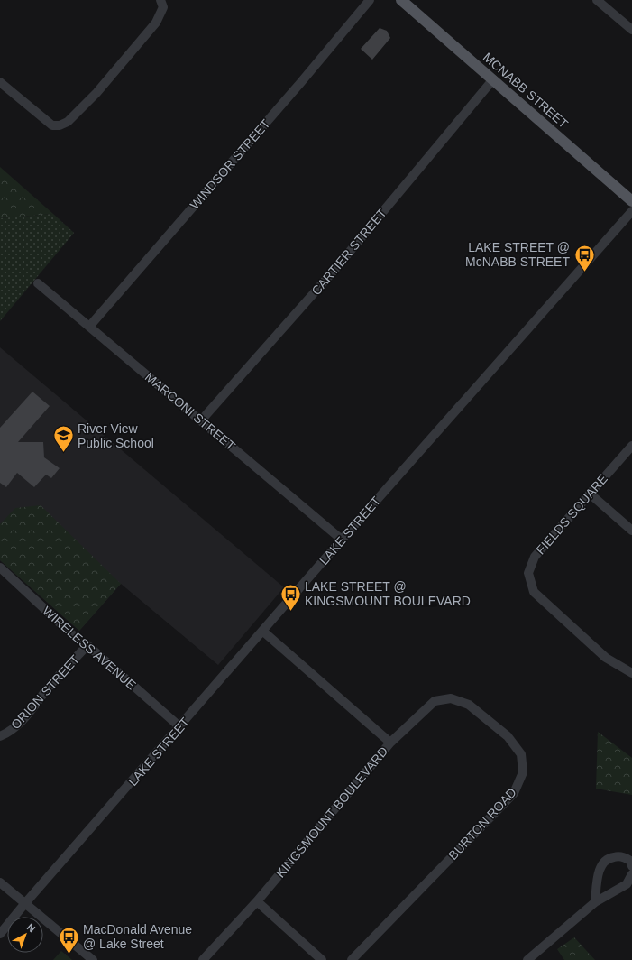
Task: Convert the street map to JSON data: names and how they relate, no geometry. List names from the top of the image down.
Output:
{
  "streets": {
    "main road": ["MCNABB STREET"],
    "street": [
      "WINDSOR STREET",
      "CARTIER STREET",
      "MARCONI STREET",
      "FIELDS SQUARE",
      "LAKE STREET",
      "WIRELESS AVENUE",
      "ORION STREET",
      "KINGSMOUNT BOULEVARD",
      "BURTON ROAD"
    ]
  },
  "crossings": [
    ["MCNABB STREET", "CARTIER STREET"],
    ["WINDSOR STREET", "MARCONI STREET"],
    ["CARTIER STREET", "MARCONI STREET"],
    ["MARCONI STREET", "LAKE STREET"],
    ["LAKE STREET", "WIRELESS AVENUE"],
    ["LAKE STREET", "KINGSMOUNT BOULEVARD"],
    ["WIRELESS AVENUE", "ORION STREET"],
    ["KINGSMOUNT BOULEVARD", "BURTON ROAD"]
  ],
  "places": {
    "bus stop": ["LAKE STREET @ McNABB STREET", "LAKE STREET @ KINGSMOUNT BOULEVARD", "MacDonald Avenue @ Lake Street"],
    "school or university": ["River View Public School"]
  },
  "north": "top right"
}
